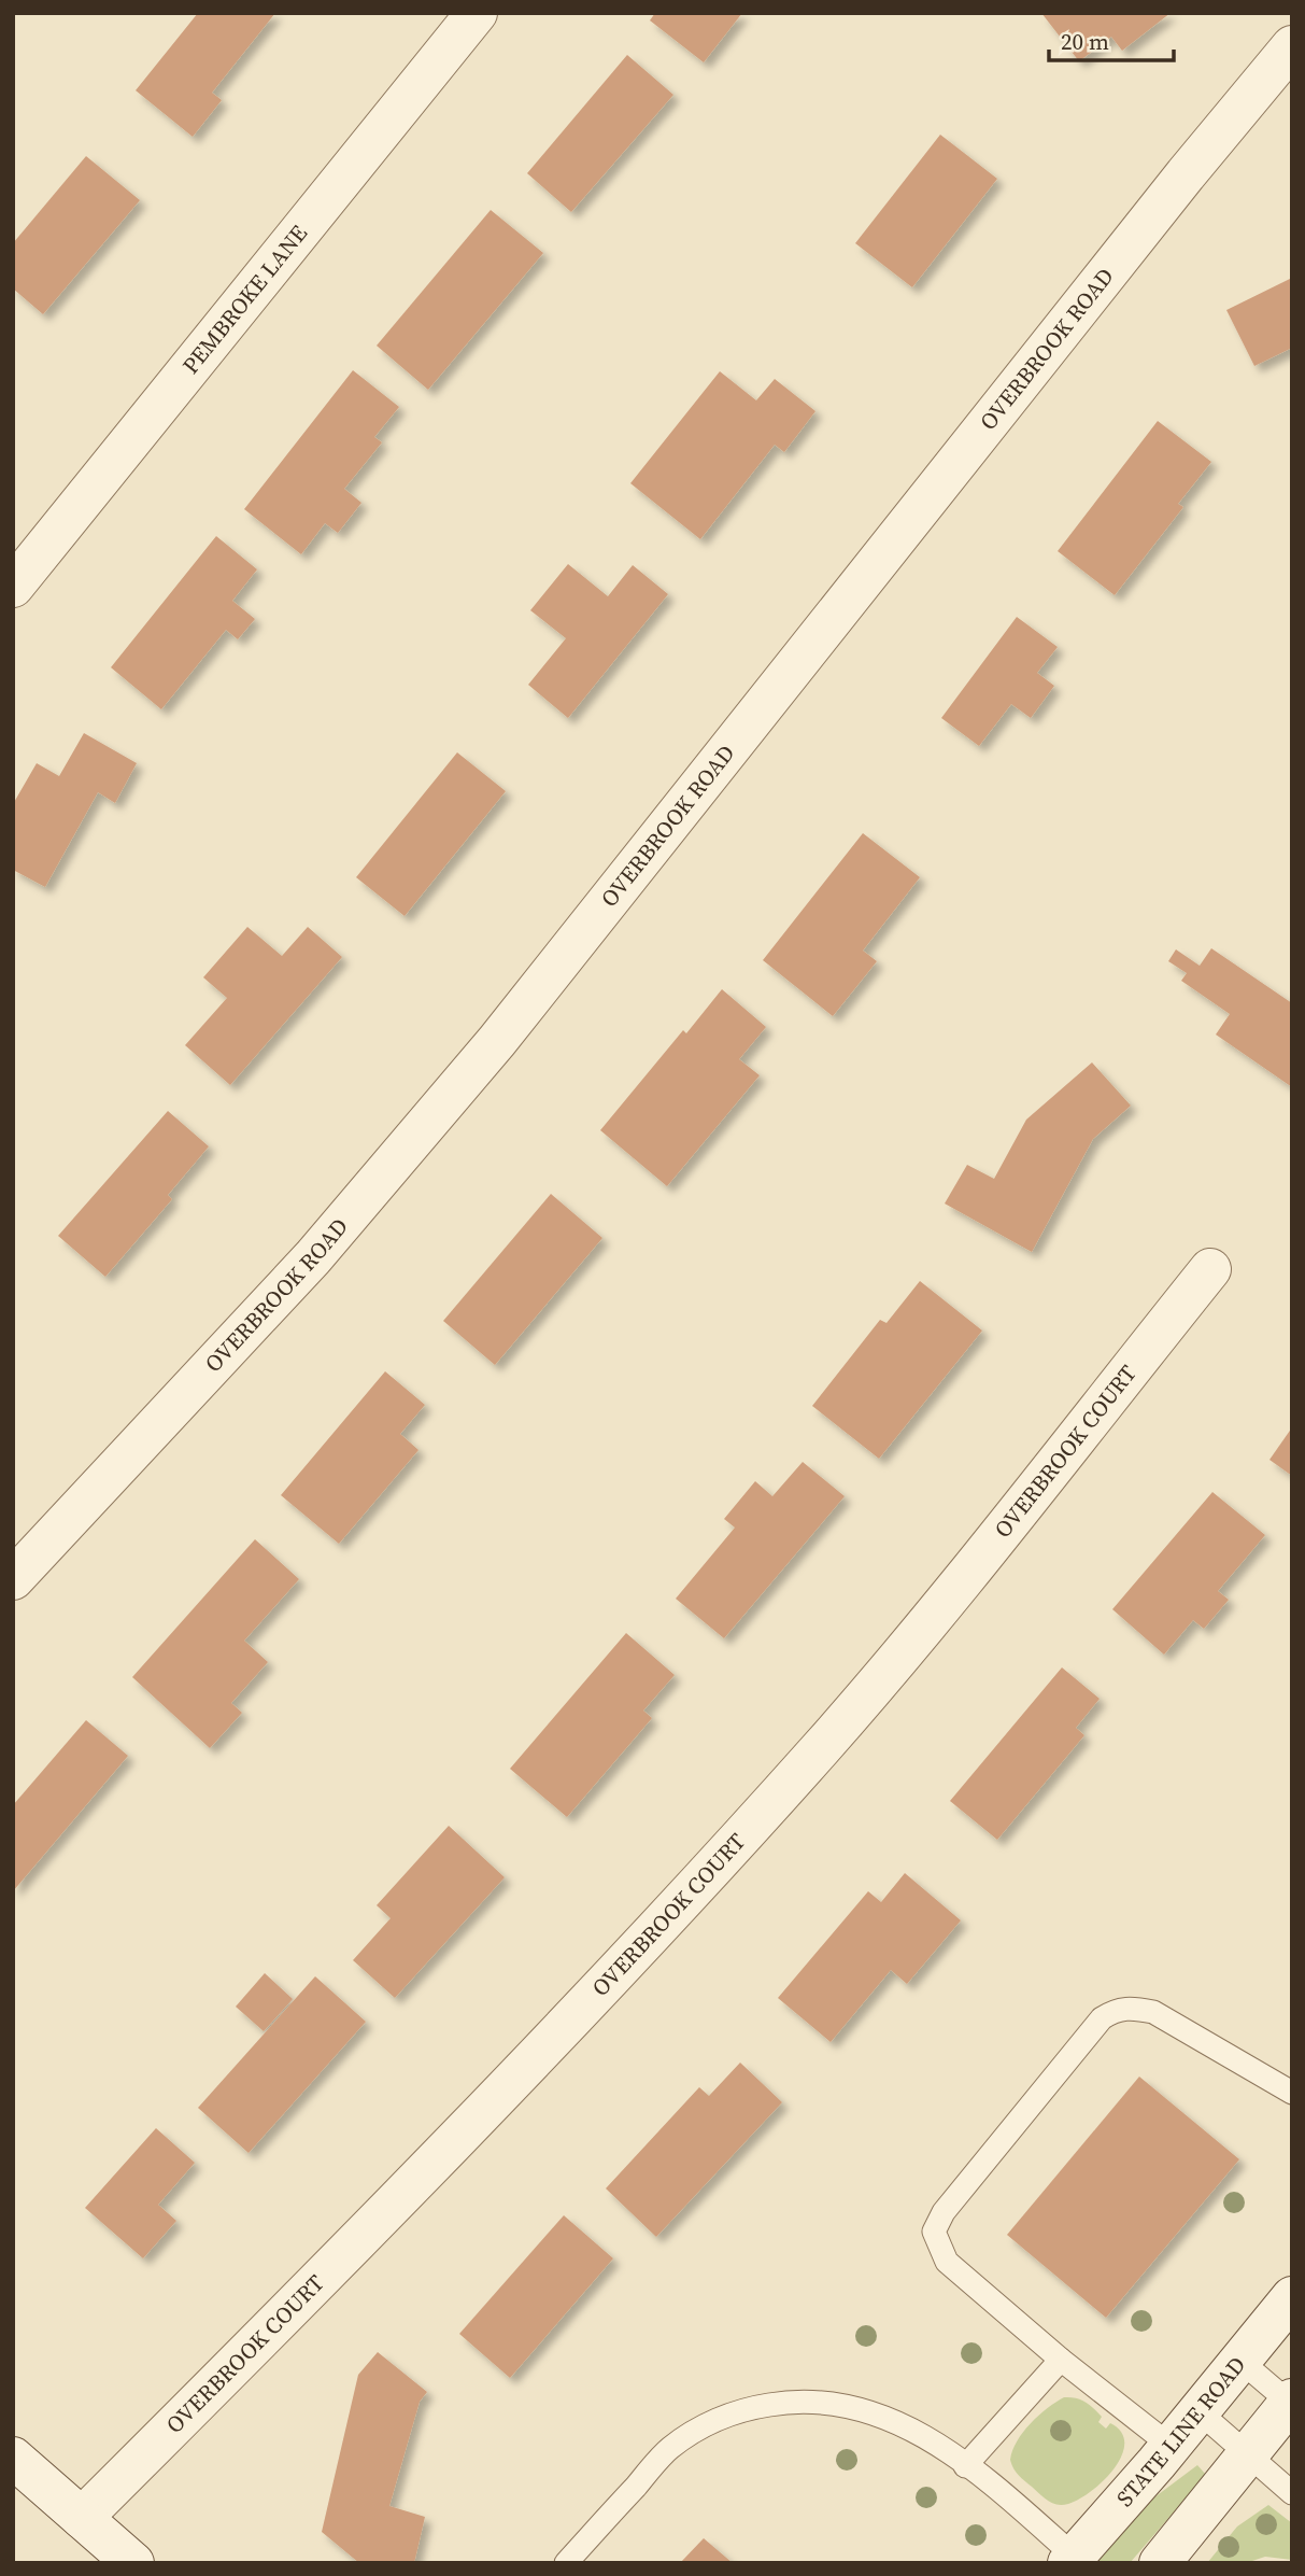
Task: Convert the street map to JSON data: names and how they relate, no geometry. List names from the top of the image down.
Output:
{
  "streets": {
    "street": [
      "PEMBROKE LANE",
      "OVERBROOK ROAD",
      "OVERBROOK COURT",
      "STATE LINE ROAD"
    ]
  },
  "scale_bar": "20 m"
}
